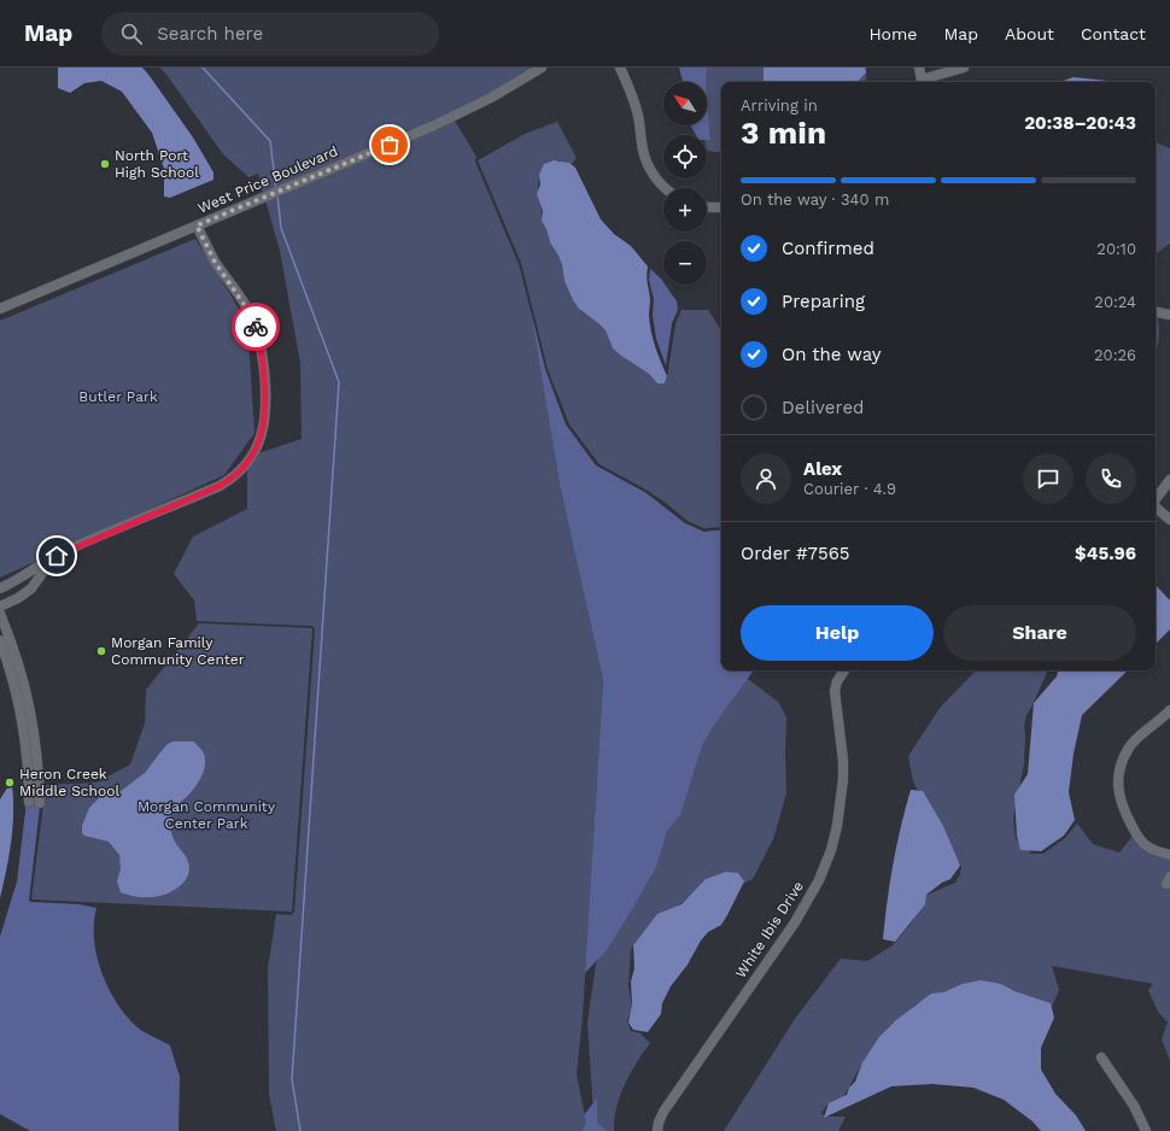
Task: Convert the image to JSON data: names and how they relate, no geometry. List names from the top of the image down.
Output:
{
  "streets": {
    "street": ["West Price Boulevard", "White Ibis Drive"]
  },
  "parks": ["Butler Park", "Morgan Community Center Park"],
  "places": ["North Port High School", "Morgan Family Community Center", "Heron Creek Middle School"],
  "north": "top left",
  "page": {
    "header": "Map",
    "search": "Search here",
    "nav": [
      "Home",
      "Map",
      "About",
      "Contact"
    ],
    "map_buttons": ["+", "−"],
    "heading": ["3 min", "Arriving in", "20:38–20:43"],
    "panel": [
      "Alex",
      "Courier · 4.9",
      "Order #7565",
      "$45.96"
    ],
    "bar": "On the way · 340 m",
    "list": [
      ["Confirmed", "20:10"],
      ["Preparing", "20:24"],
      ["On the way", "20:26"],
      "Delivered"
    ],
    "buttons": ["Help", "Share"]
  }
}
